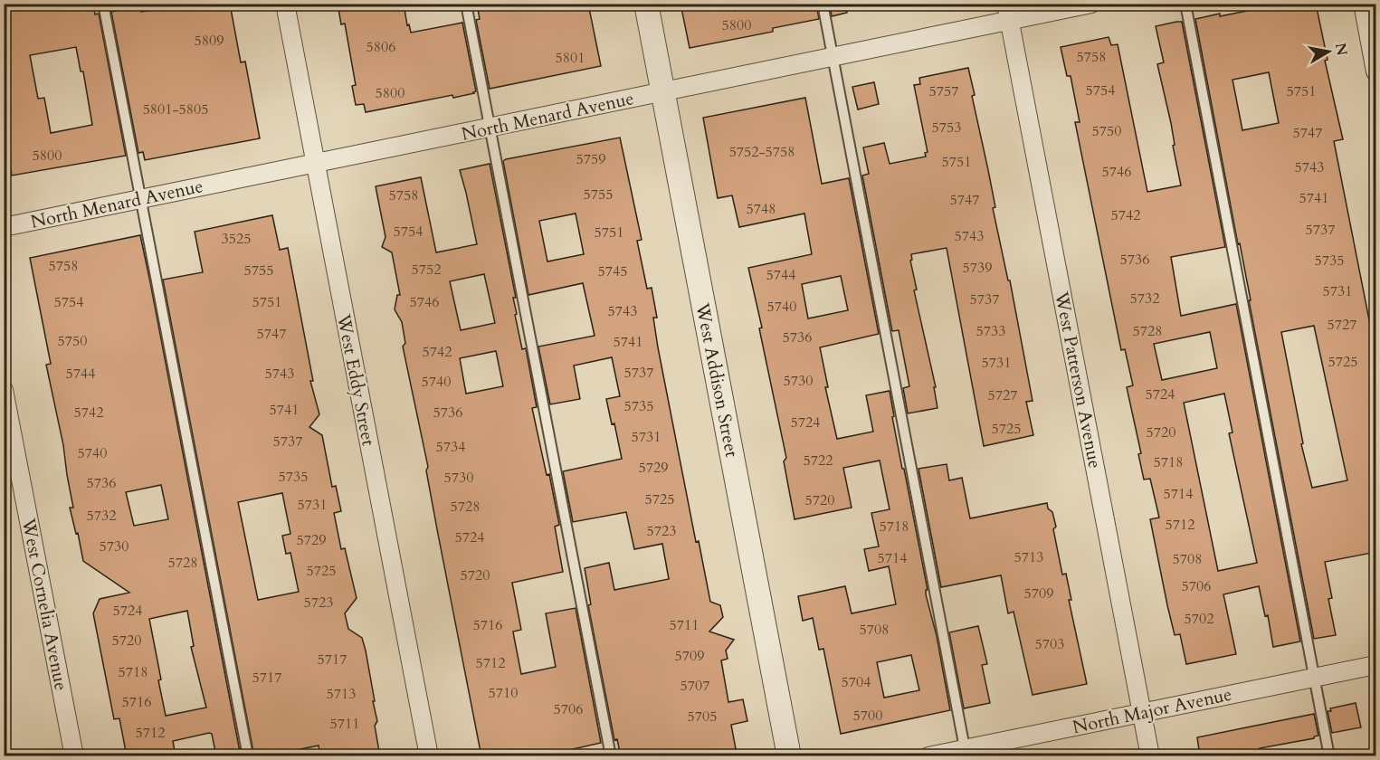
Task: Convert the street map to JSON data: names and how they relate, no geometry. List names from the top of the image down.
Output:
{
  "streets": {
    "street": [
      "North Menard Avenue",
      "West Eddy Street",
      "West Addison Street",
      "West Patterson Avenue",
      "West Cornelia Avenue",
      "North Major Avenue"
    ]
  },
  "crossings": [
    ["North Menard Avenue", "West Eddy Street"],
    ["North Menard Avenue", "West Addison Street"],
    ["North Menard Avenue", "West Patterson Avenue"],
    ["West Patterson Avenue", "North Major Avenue"]
  ],
  "house_numbers": [
    "5800",
    "5809",
    "5806",
    "5758",
    "5801",
    "5754",
    "5757",
    "5751",
    "5800",
    "5801-5805",
    "5753",
    "5750",
    "5747",
    "5752-5758",
    "5800",
    "5759",
    "5751",
    "5743",
    "5746",
    "5755",
    "5758",
    "5741",
    "5747",
    "5748",
    "5742",
    "5737",
    "5754",
    "5751",
    "5743",
    "3525",
    "5736",
    "5735",
    "5758",
    "5739",
    "5752",
    "5755",
    "5745",
    "5744",
    "5731",
    "5732",
    "5737",
    "5754",
    "5751",
    "5746",
    "5740",
    "5743",
    "5727",
    "5733",
    "5728",
    "5747",
    "5736",
    "5750",
    "5741",
    "5742",
    "5725",
    "5731",
    "5737",
    "5744",
    "5743",
    "5730",
    "5740",
    "5724",
    "5727",
    "5735",
    "5741",
    "5742",
    "5736",
    "5724",
    "5725",
    "5720",
    "5731",
    "5737",
    "5734",
    "5740",
    "5722",
    "5718",
    "5729",
    "5735",
    "5730",
    "5736",
    "5714",
    "5725",
    "5720",
    "5731",
    "5728",
    "5732",
    "5712",
    "5718",
    "5723",
    "5724",
    "5729",
    "5730",
    "5713",
    "5714",
    "5708",
    "5728",
    "5725",
    "5720",
    "5706",
    "5709",
    "5723",
    "5724",
    "5702",
    "5716",
    "5711",
    "5708",
    "5720",
    "5703",
    "5709",
    "5717",
    "5712",
    "5718",
    "5717",
    "5704",
    "5707",
    "5710",
    "5713",
    "5716",
    "5706",
    "5700",
    "5705",
    "5711",
    "5712"
  ],
  "north": "right"
}
